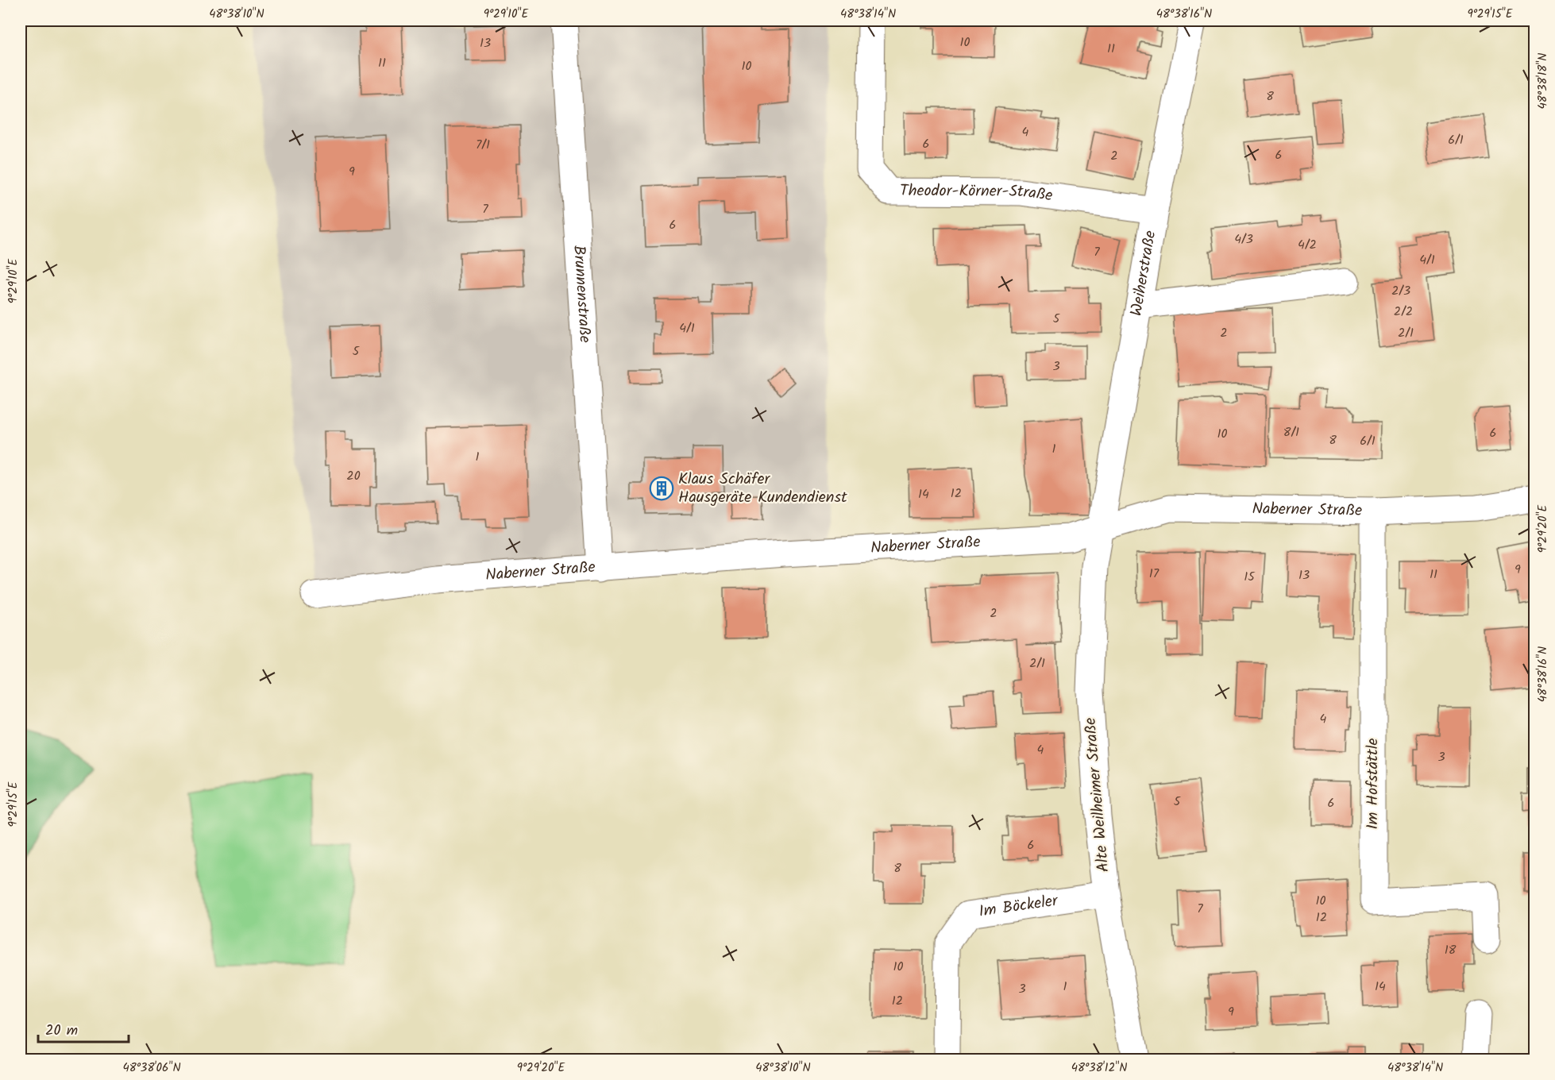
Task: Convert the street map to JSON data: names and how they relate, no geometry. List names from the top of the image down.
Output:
{
  "streets": {
    "street": [
      "Theodor-Körner-Straße",
      "Weiherstraße",
      "Brunnenstraße",
      "Naberner Straße",
      "Im Hofstättle",
      "Alte Weilheimer Straße",
      "Im Böckeler"
    ]
  },
  "crossings": [
    ["Theodor-Körner-Straße", "Weiherstraße"],
    ["Weiherstraße", "Naberner Straße"],
    ["Weiherstraße", "Alte Weilheimer Straße"],
    ["Brunnenstraße", "Naberner Straße"],
    ["Naberner Straße", "Im Hofstättle"],
    ["Naberner Straße", "Alte Weilheimer Straße"],
    ["Alte Weilheimer Straße", "Im Böckeler"]
  ],
  "places": {
    "building": ["Klaus Schäfer Hausgeräte Kundendienst"]
  },
  "house_numbers": [
    "10",
    "13",
    "11",
    "11",
    "10",
    "8",
    "4",
    "6/1",
    "6",
    "7/1",
    "6",
    "2",
    "9",
    "7",
    "6",
    "4/3",
    "4/2",
    "7",
    "4/1",
    "2/3",
    "2/2",
    "5",
    "4/1",
    "2",
    "2/1",
    "5",
    "3",
    "8/1",
    "6",
    "10",
    "8",
    "6/1",
    "1",
    "1",
    "20",
    "12",
    "14",
    "9",
    "17",
    "11",
    "13",
    "15",
    "2",
    "2/1",
    "4",
    "4",
    "3",
    "5",
    "6",
    "6",
    "8",
    "10",
    "7",
    "12",
    "18",
    "10",
    "1",
    "14",
    "3",
    "12",
    "9"
  ],
  "scale_bar": "20 m",
  "coordinates": [
    "48°38'10\"N",
    "9°29'10\"E",
    "48°38'14\"N",
    "48°38'16\"N",
    "9°29'15\"E",
    "48°38'18\"N",
    "9°29'20\"E",
    "48°38'06\"N",
    "48°38'12\"N"
  ]
}
